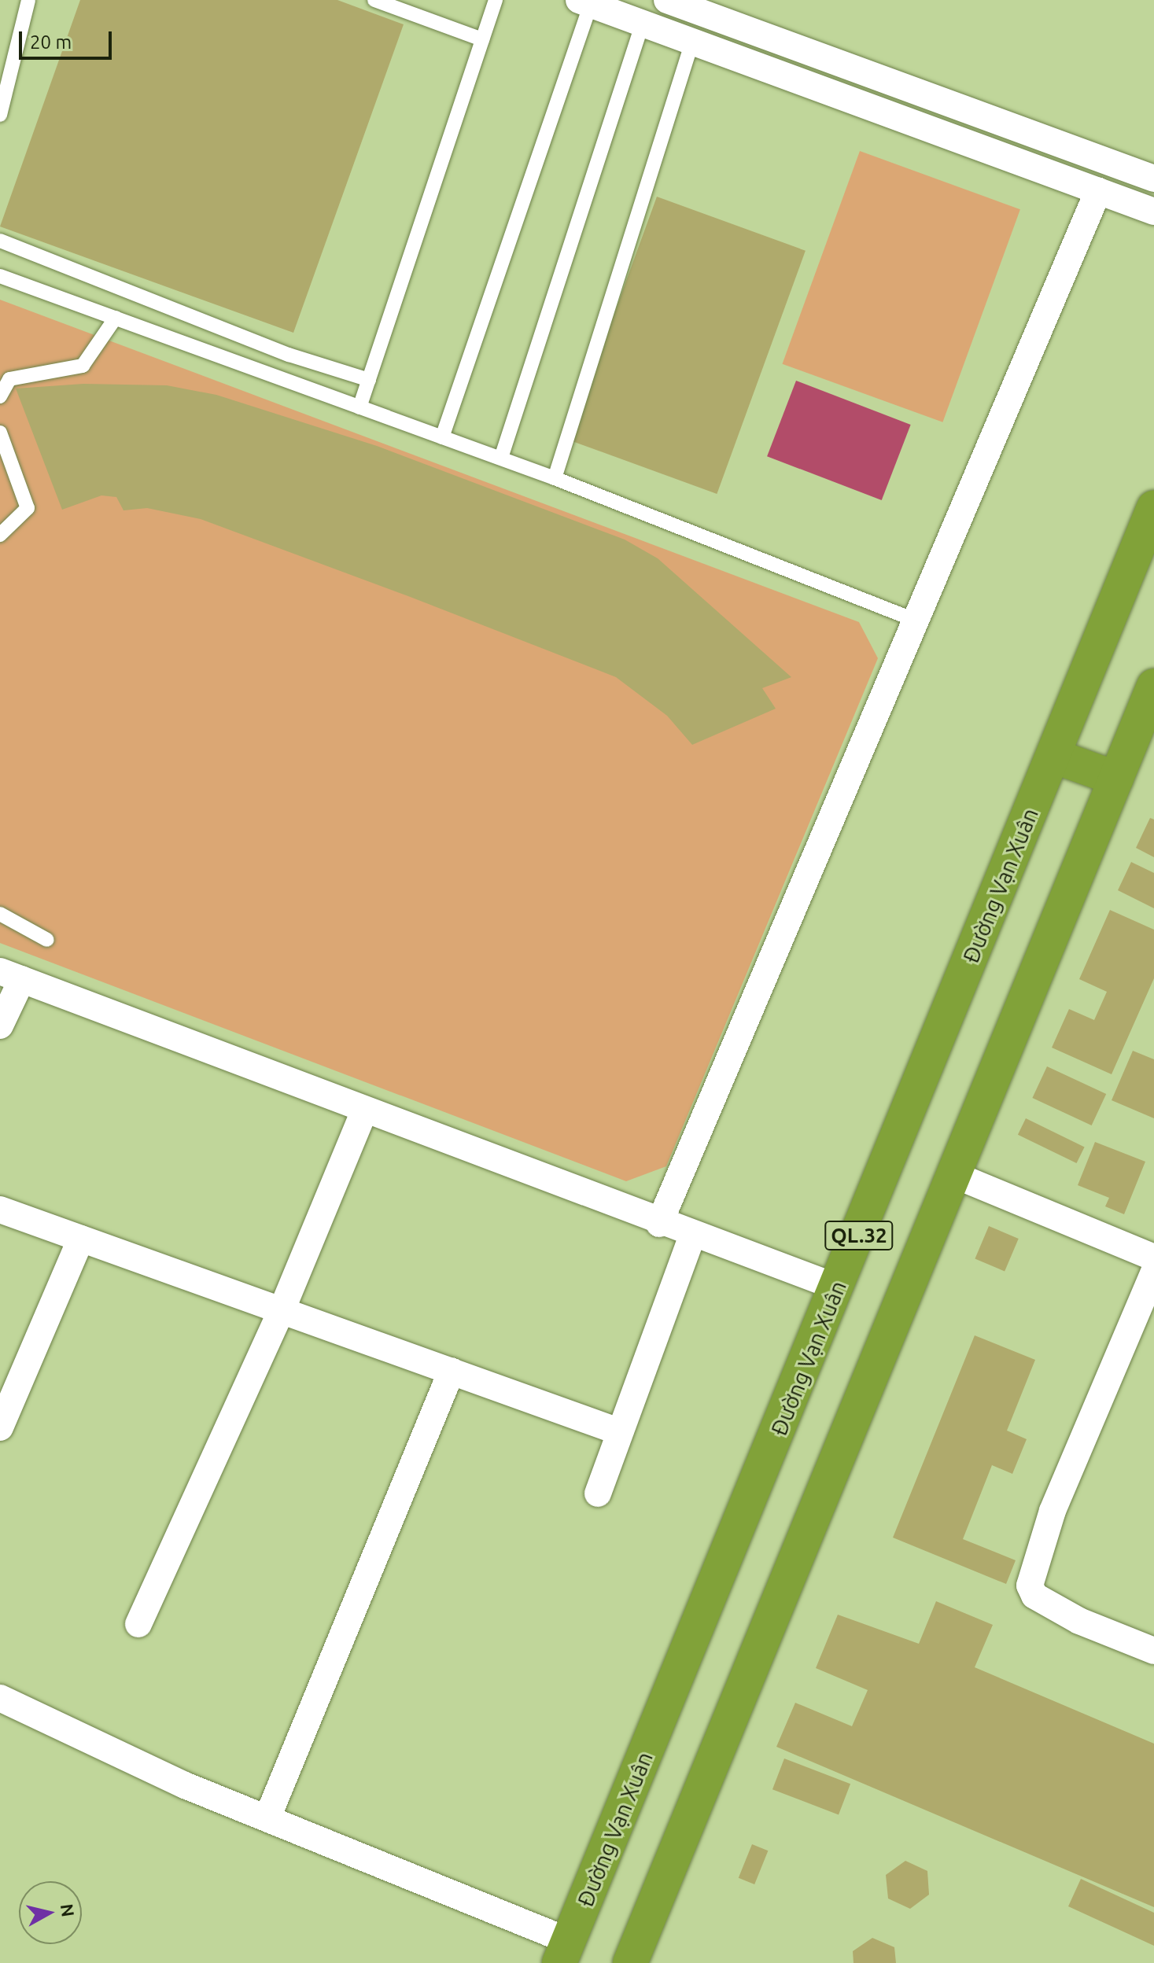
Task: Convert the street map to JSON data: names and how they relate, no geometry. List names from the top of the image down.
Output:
{
  "streets": {
    "highway": ["Đường Vạn Xuân", "QL.32"]
  },
  "scale_bar": "20 m",
  "north": "right"
}
